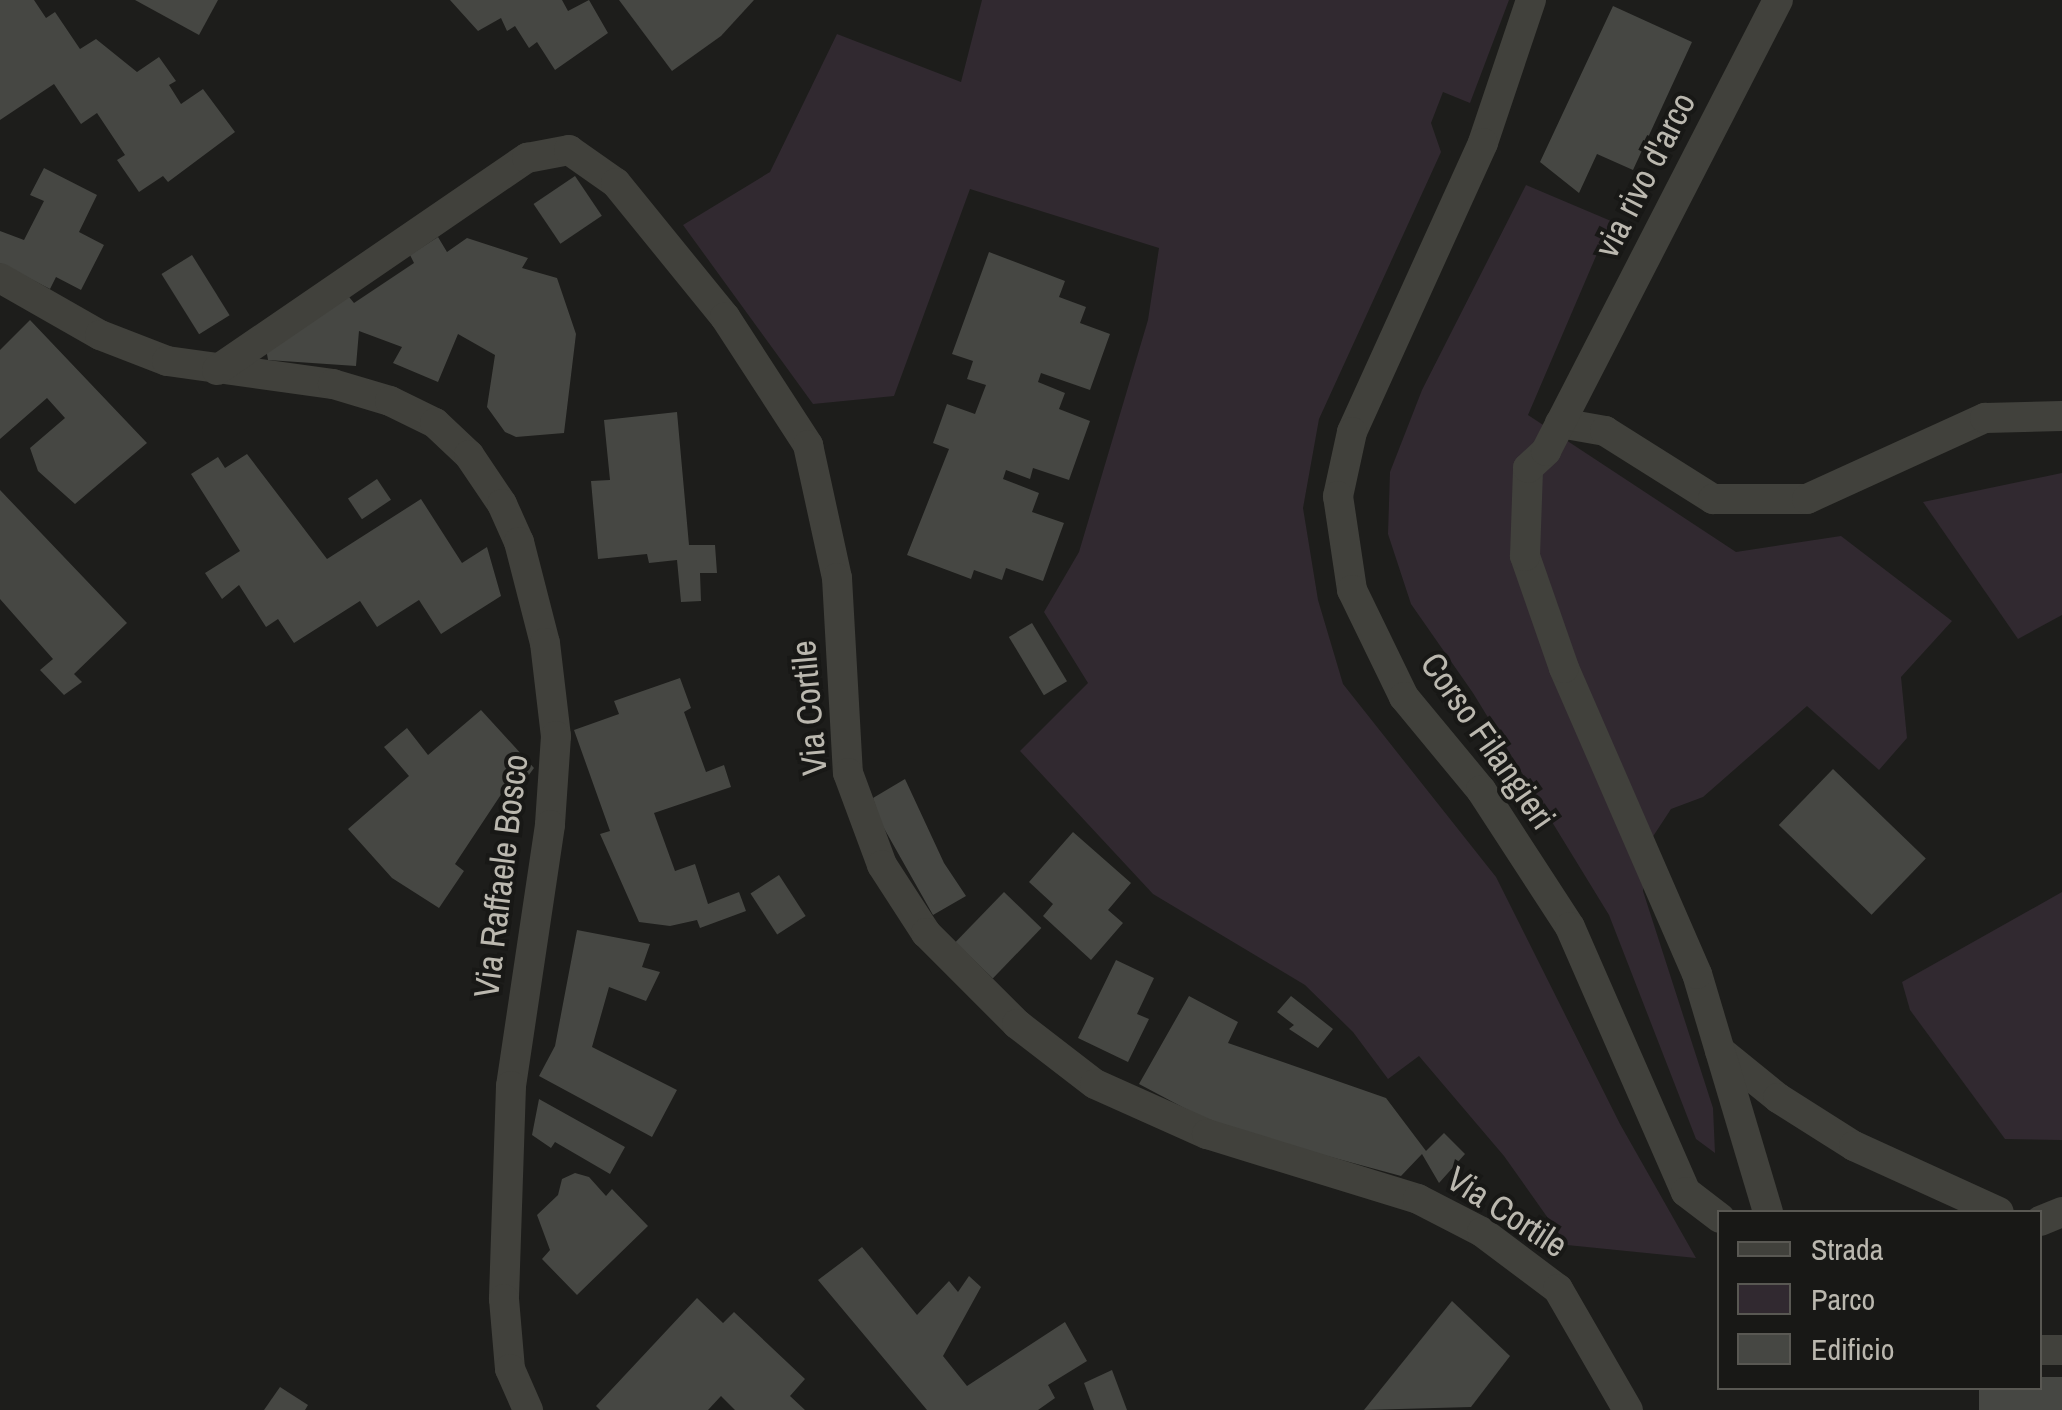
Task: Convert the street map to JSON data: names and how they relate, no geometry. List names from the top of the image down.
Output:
{
  "streets": {
    "street": [
      "via rivo d'arco",
      "Via Cortile",
      "Corso Filangieri",
      "Via Raffaele Bosco"
    ]
  },
  "crossings": [
    ["Via Cortile", "Via Raffaele Bosco"]
  ],
  "legend": ["Strada", "Parco", "Edificio"]
}
